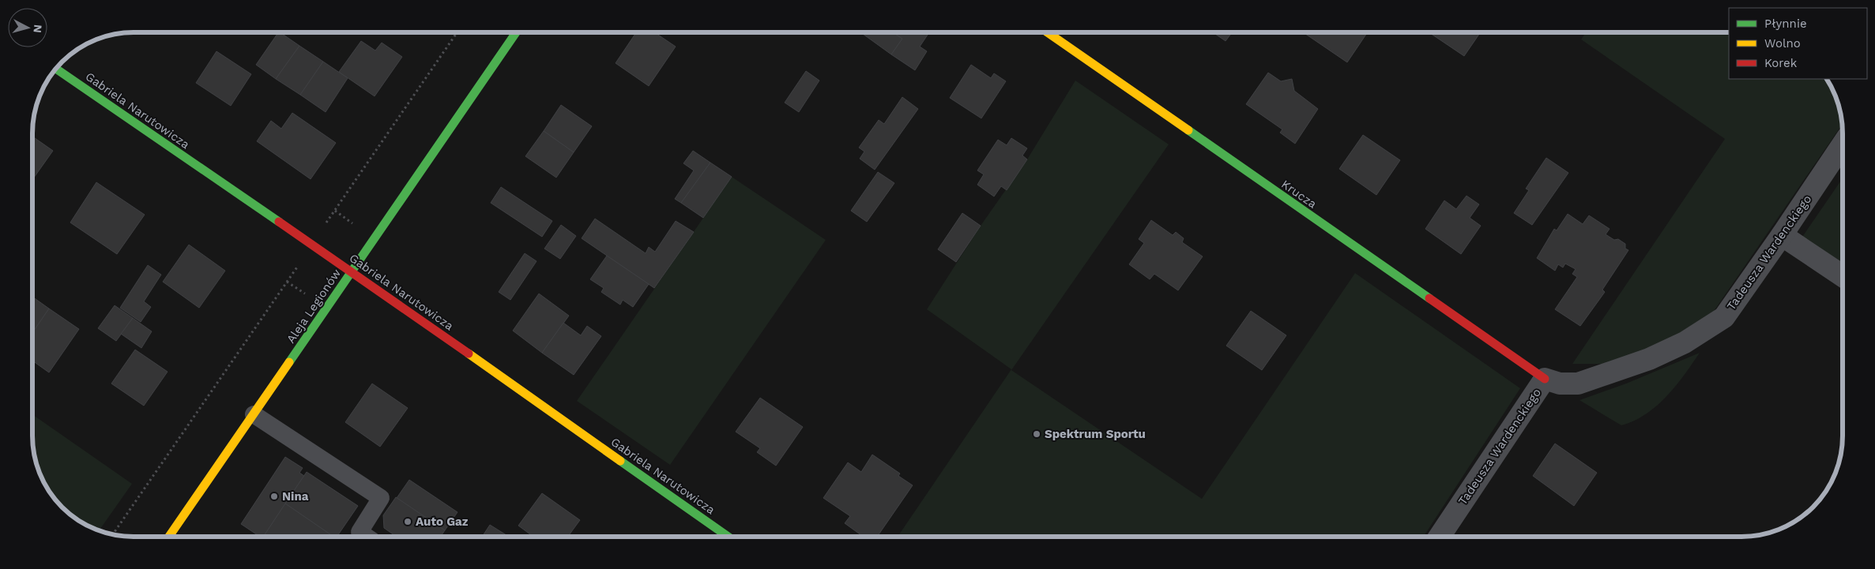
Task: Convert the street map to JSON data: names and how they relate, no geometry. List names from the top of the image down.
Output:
{
  "streets": {
    "street": [
      "Gabriela Narutowicza",
      "Krucza",
      "Tadeusza Wardenckiego",
      "Aleja Legionów"
    ]
  },
  "crossings": [
    ["Gabriela Narutowicza", "Aleja Legionów"],
    ["Krucza", "Tadeusza Wardenckiego"]
  ],
  "places": ["Spektrum Sportu", "Nina", "Auto Gaz"],
  "legend": ["Płynnie", "Wolno", "Korek"],
  "north": "right"
}
